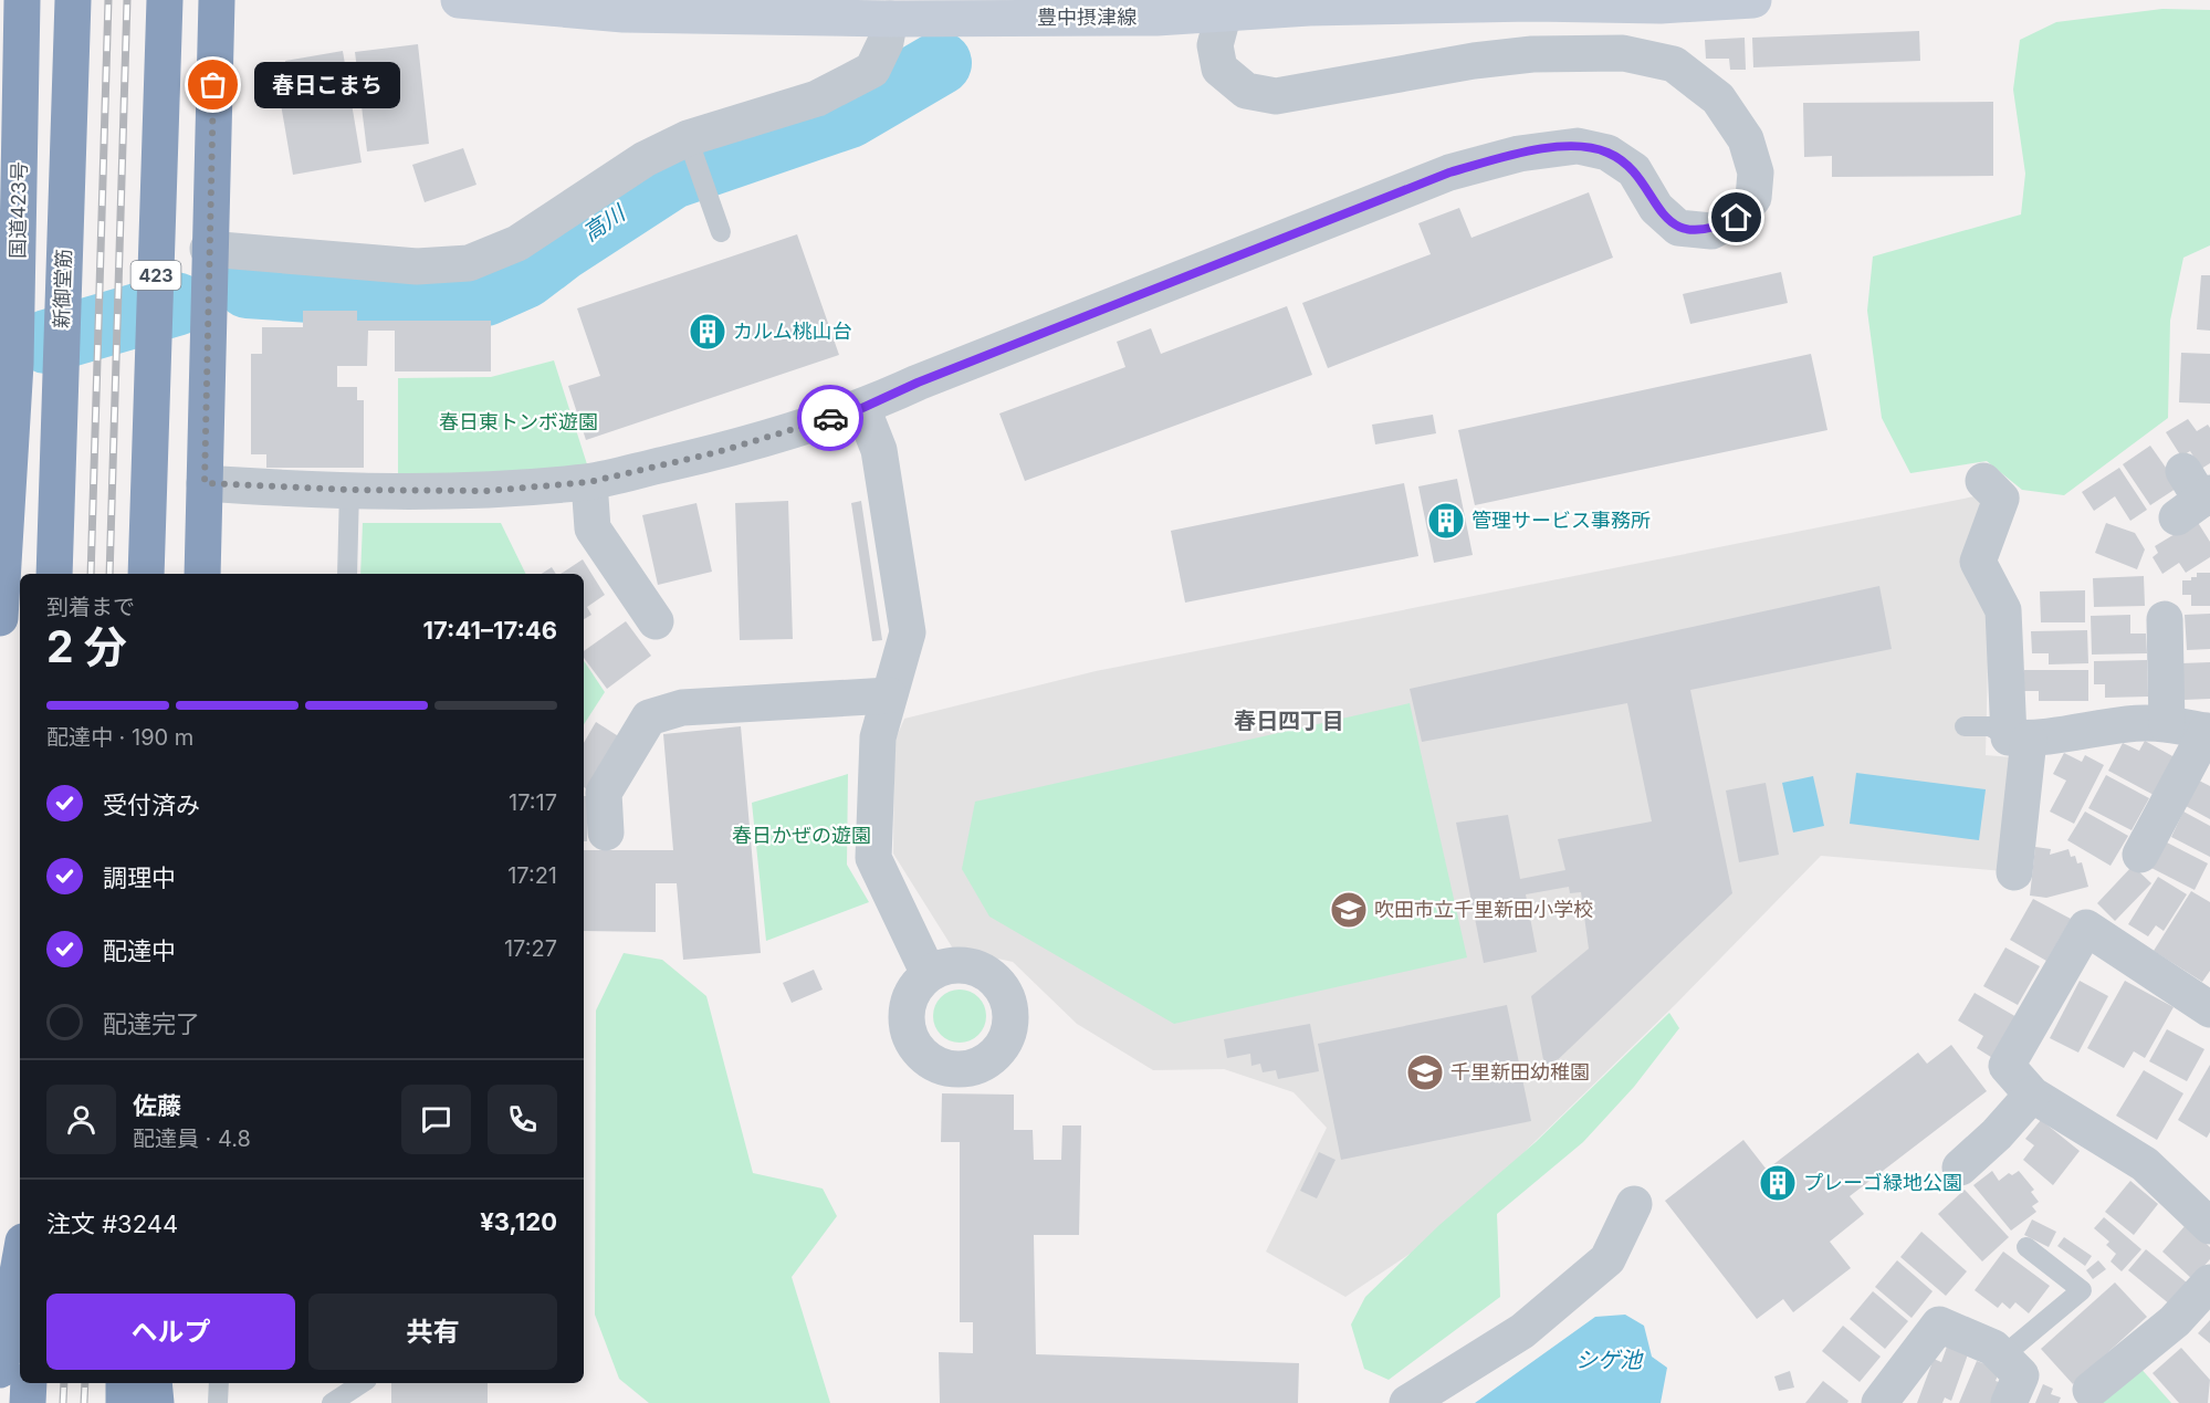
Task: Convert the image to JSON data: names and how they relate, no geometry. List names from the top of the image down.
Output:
{
  "streets": {
    "highway": ["国道423号", "423", "新御堂筋"],
    "main road": ["豊中摂津線"]
  },
  "districts": ["春日四丁目"],
  "water": ["高川", "シゲ池"],
  "parks": ["春日東トンボ遊園", "春日かぜの遊園"],
  "places": {
    "other": ["春日こまち"],
    "building": ["カルム桃山台", "管理サービス事務所", "プレーゴ緑地公園"],
    "school or university": ["吹田市立千里新田小学校", "千里新田幼稚園"]
  },
  "page": {
    "bubble": "春日こまち",
    "heading": ["2 分", "到着まで", "17:41–17:46"],
    "panel": [
      "佐藤",
      "配達員 · 4.8",
      "注文 #3244",
      "¥3,120"
    ],
    "bar": "配達中 · 190 m",
    "list": [
      ["受付済み", "17:17"],
      ["調理中", "17:21"],
      ["配達中", "17:27"],
      "配達完了"
    ],
    "buttons": ["ヘルプ", "共有"]
  }
}
